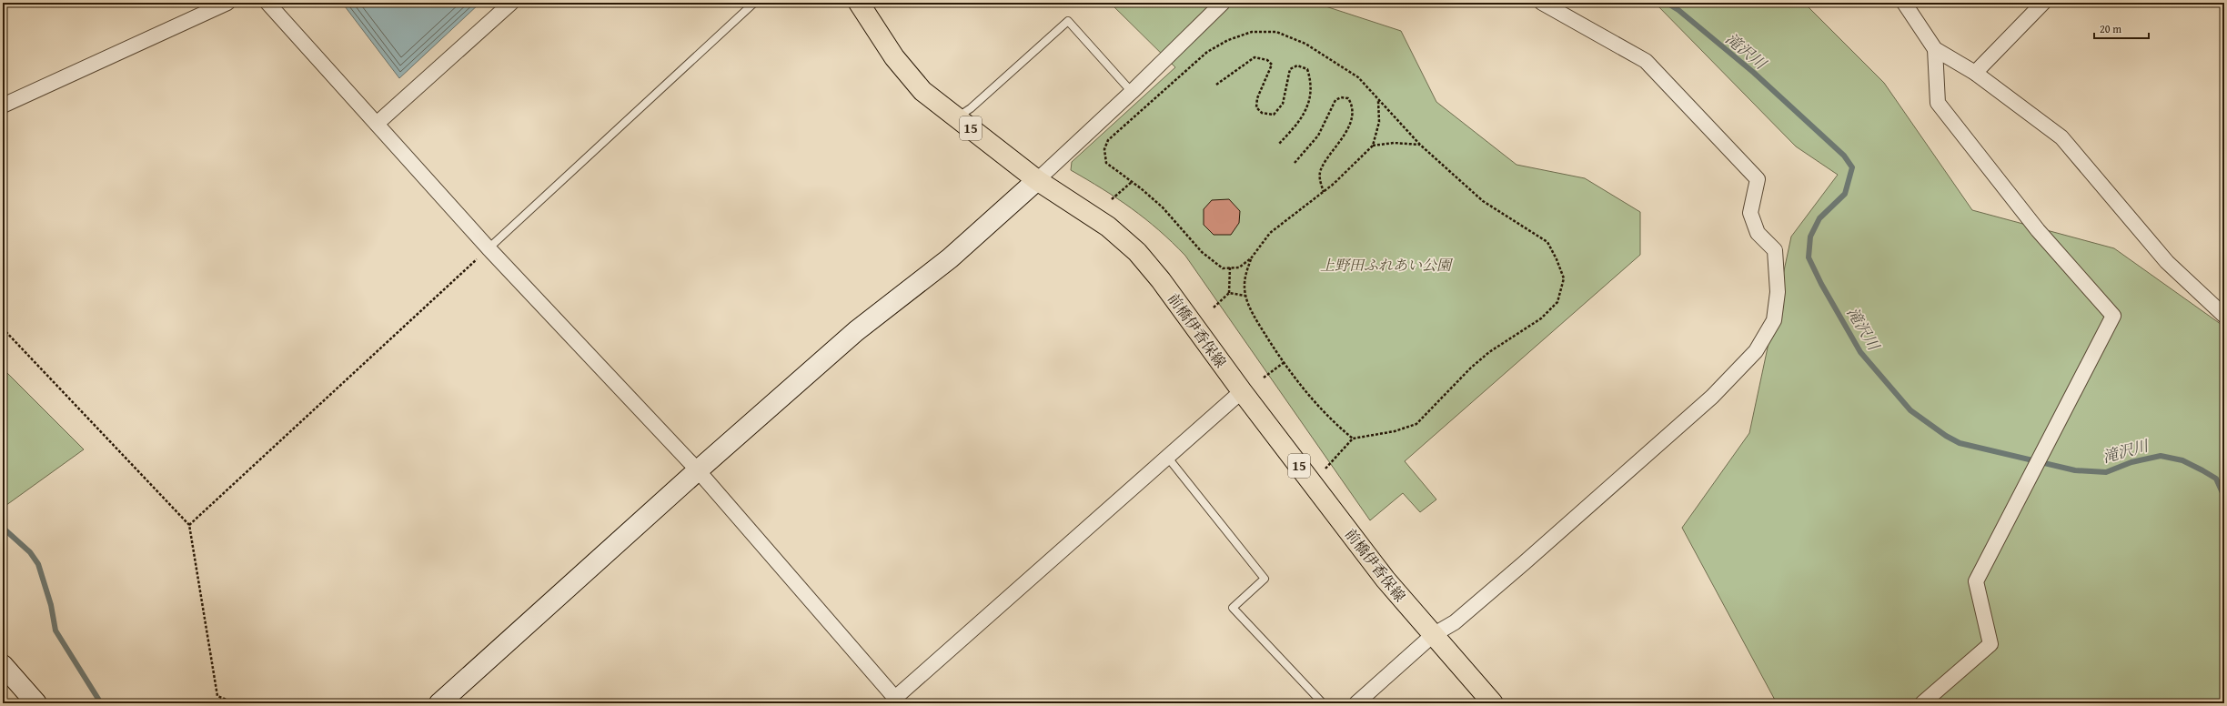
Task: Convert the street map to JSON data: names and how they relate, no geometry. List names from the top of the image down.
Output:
{
  "streets": {
    "main road": ["15", "前橋伊香保線"]
  },
  "water": ["滝沢川"],
  "parks": ["上野田ふれあい公園"],
  "scale_bar": "20 m"
}
